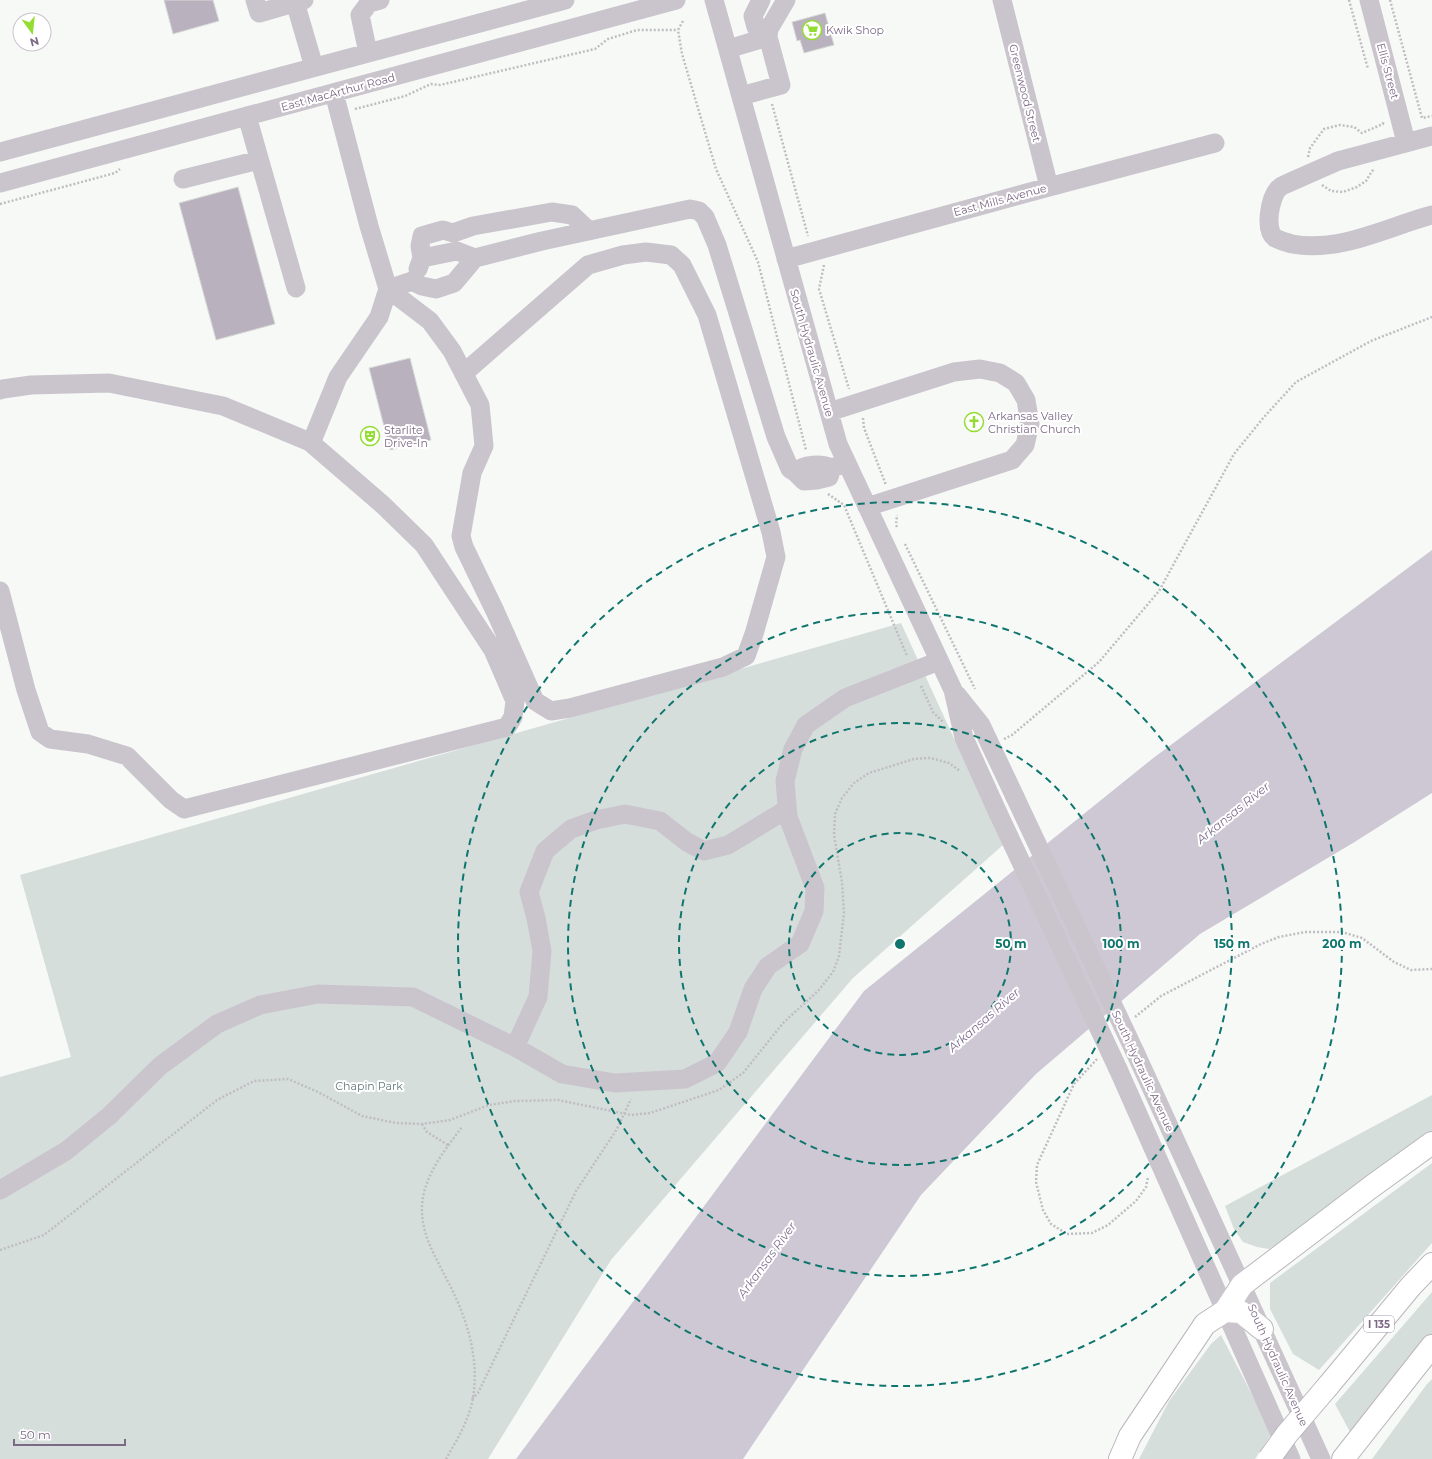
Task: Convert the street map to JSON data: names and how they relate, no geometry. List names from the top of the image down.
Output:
{
  "streets": {
    "highway": ["I 135"],
    "street": [
      "Ellis Street",
      "East MacArthur Road",
      "Greenwood Street",
      "East Mills Avenue",
      "South Hydraulic Avenue"
    ]
  },
  "crossings": [
    ["Greenwood Street", "East Mills Avenue"],
    ["East Mills Avenue", "South Hydraulic Avenue"]
  ],
  "water": ["Arkansas River"],
  "parks": ["Chapin Park"],
  "places": {
    "supermarket": ["Kwik Shop"],
    "church": ["Arkansas Valley Christian Church"],
    "theatre": ["Starlite Drive-In"]
  },
  "scale_bar": "50 m",
  "north": "bottom",
  "rings": [
    "50 m",
    "100 m",
    "150 m",
    "200 m"
  ]
}
